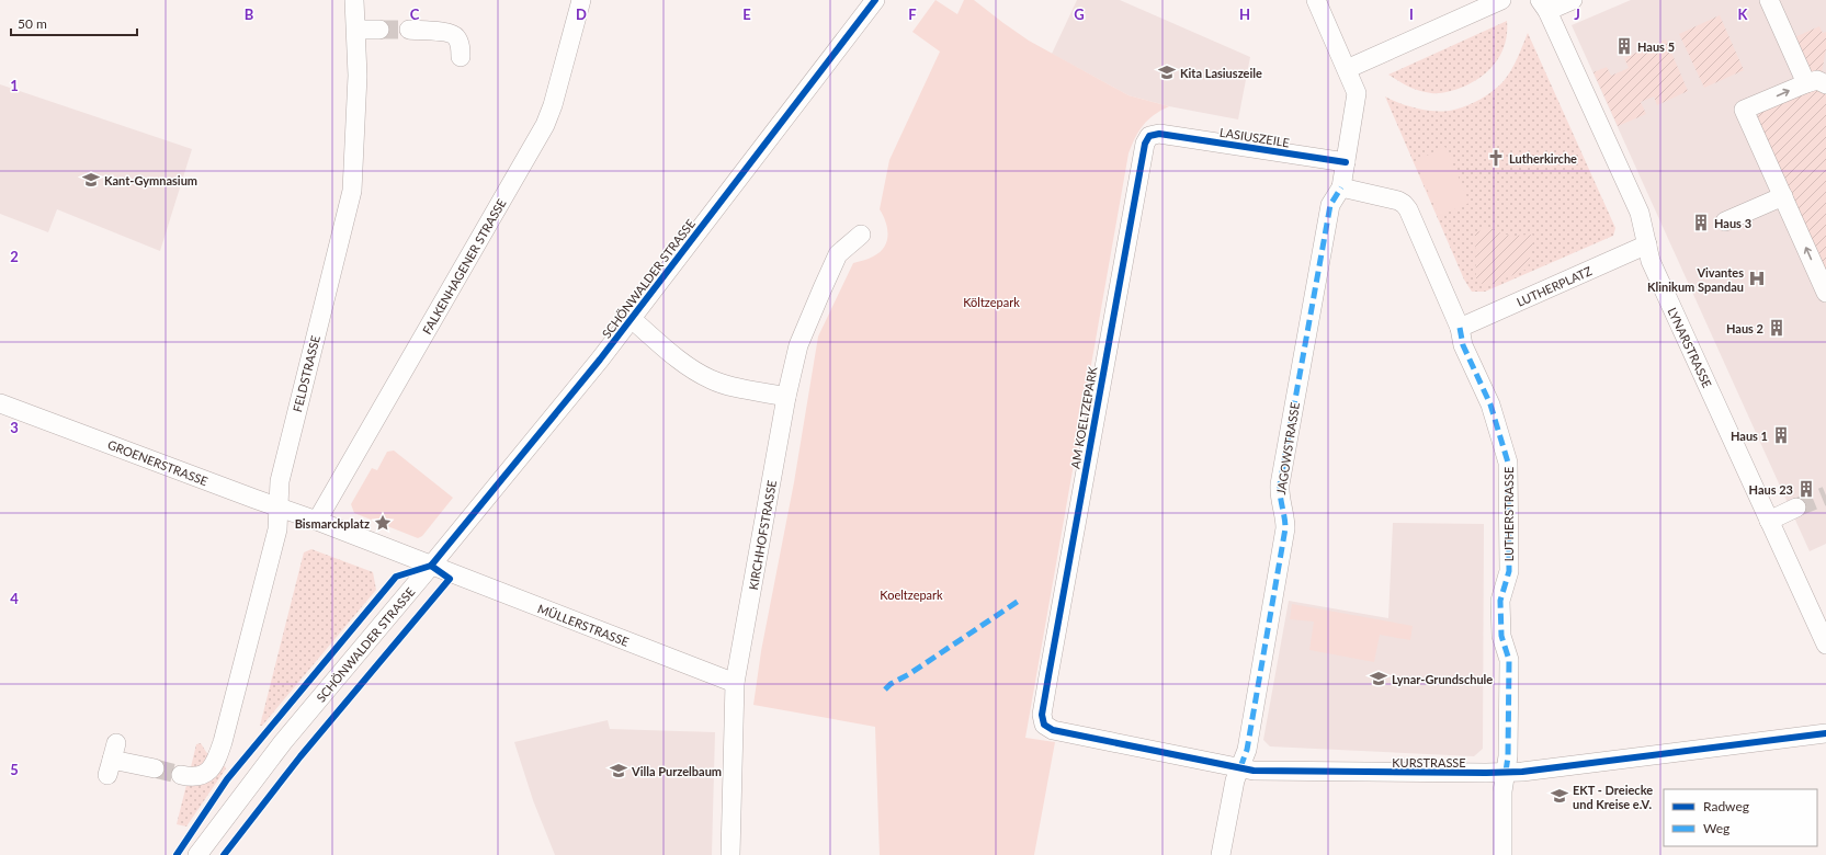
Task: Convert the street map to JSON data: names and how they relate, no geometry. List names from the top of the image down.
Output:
{
  "streets": {
    "street": [
      "LASIUSZEILE",
      "FALKENHAGENER STRASSE",
      "SCHÖNWALDER STRASSE",
      "LUTHERPLATZ",
      "LYNARSTRASSE",
      "FELDSTRASSE",
      "AM KOELTZEPARK",
      "JAGOWSTRASSE",
      "GROENERSTRASSE",
      "LUTHERSTRASSE",
      "KIRCHHOFSTRASSE",
      "MÜLLERSTRASSE",
      "KURSTRASSE"
    ]
  },
  "crossings": [
    ["LASIUSZEILE", "AM KOELTZEPARK"],
    ["LASIUSZEILE", "JAGOWSTRASSE"],
    ["FALKENHAGENER STRASSE", "GROENERSTRASSE"],
    ["SCHÖNWALDER STRASSE", "MÜLLERSTRASSE"],
    ["LUTHERPLATZ", "LYNARSTRASSE"],
    ["LUTHERPLATZ", "LUTHERSTRASSE"],
    ["FELDSTRASSE", "GROENERSTRASSE"],
    ["AM KOELTZEPARK", "KURSTRASSE"],
    ["JAGOWSTRASSE", "LUTHERSTRASSE"],
    ["JAGOWSTRASSE", "KURSTRASSE"],
    ["LUTHERSTRASSE", "KURSTRASSE"],
    ["KIRCHHOFSTRASSE", "MÜLLERSTRASSE"]
  ],
  "parks": ["Költzepark", "Koeltzepark"],
  "places": {
    "building": [
      "Haus 5",
      "Haus 3",
      "Haus 2",
      "Haus 1",
      "Haus 23"
    ],
    "school or university": [
      "Kita Lasiuszeile",
      "Kant-Gymnasium",
      "Lynar-Grundschule",
      "Villa Purzelbaum",
      "EKT - Dreiecke und Kreise e.V."
    ],
    "church": ["Lutherkirche"],
    "hospital": ["Vivantes Klinikum Spandau"],
    "place": ["Bismarckplatz"]
  },
  "legend": ["Radweg", "Weg"],
  "scale_bar": "50 m",
  "grid": {
    "columns": [
      "B",
      "C",
      "D",
      "E",
      "F",
      "G",
      "H",
      "I",
      "J",
      "K"
    ],
    "rows": [
      "1",
      "2",
      "3",
      "4",
      "5"
    ]
  }
}
